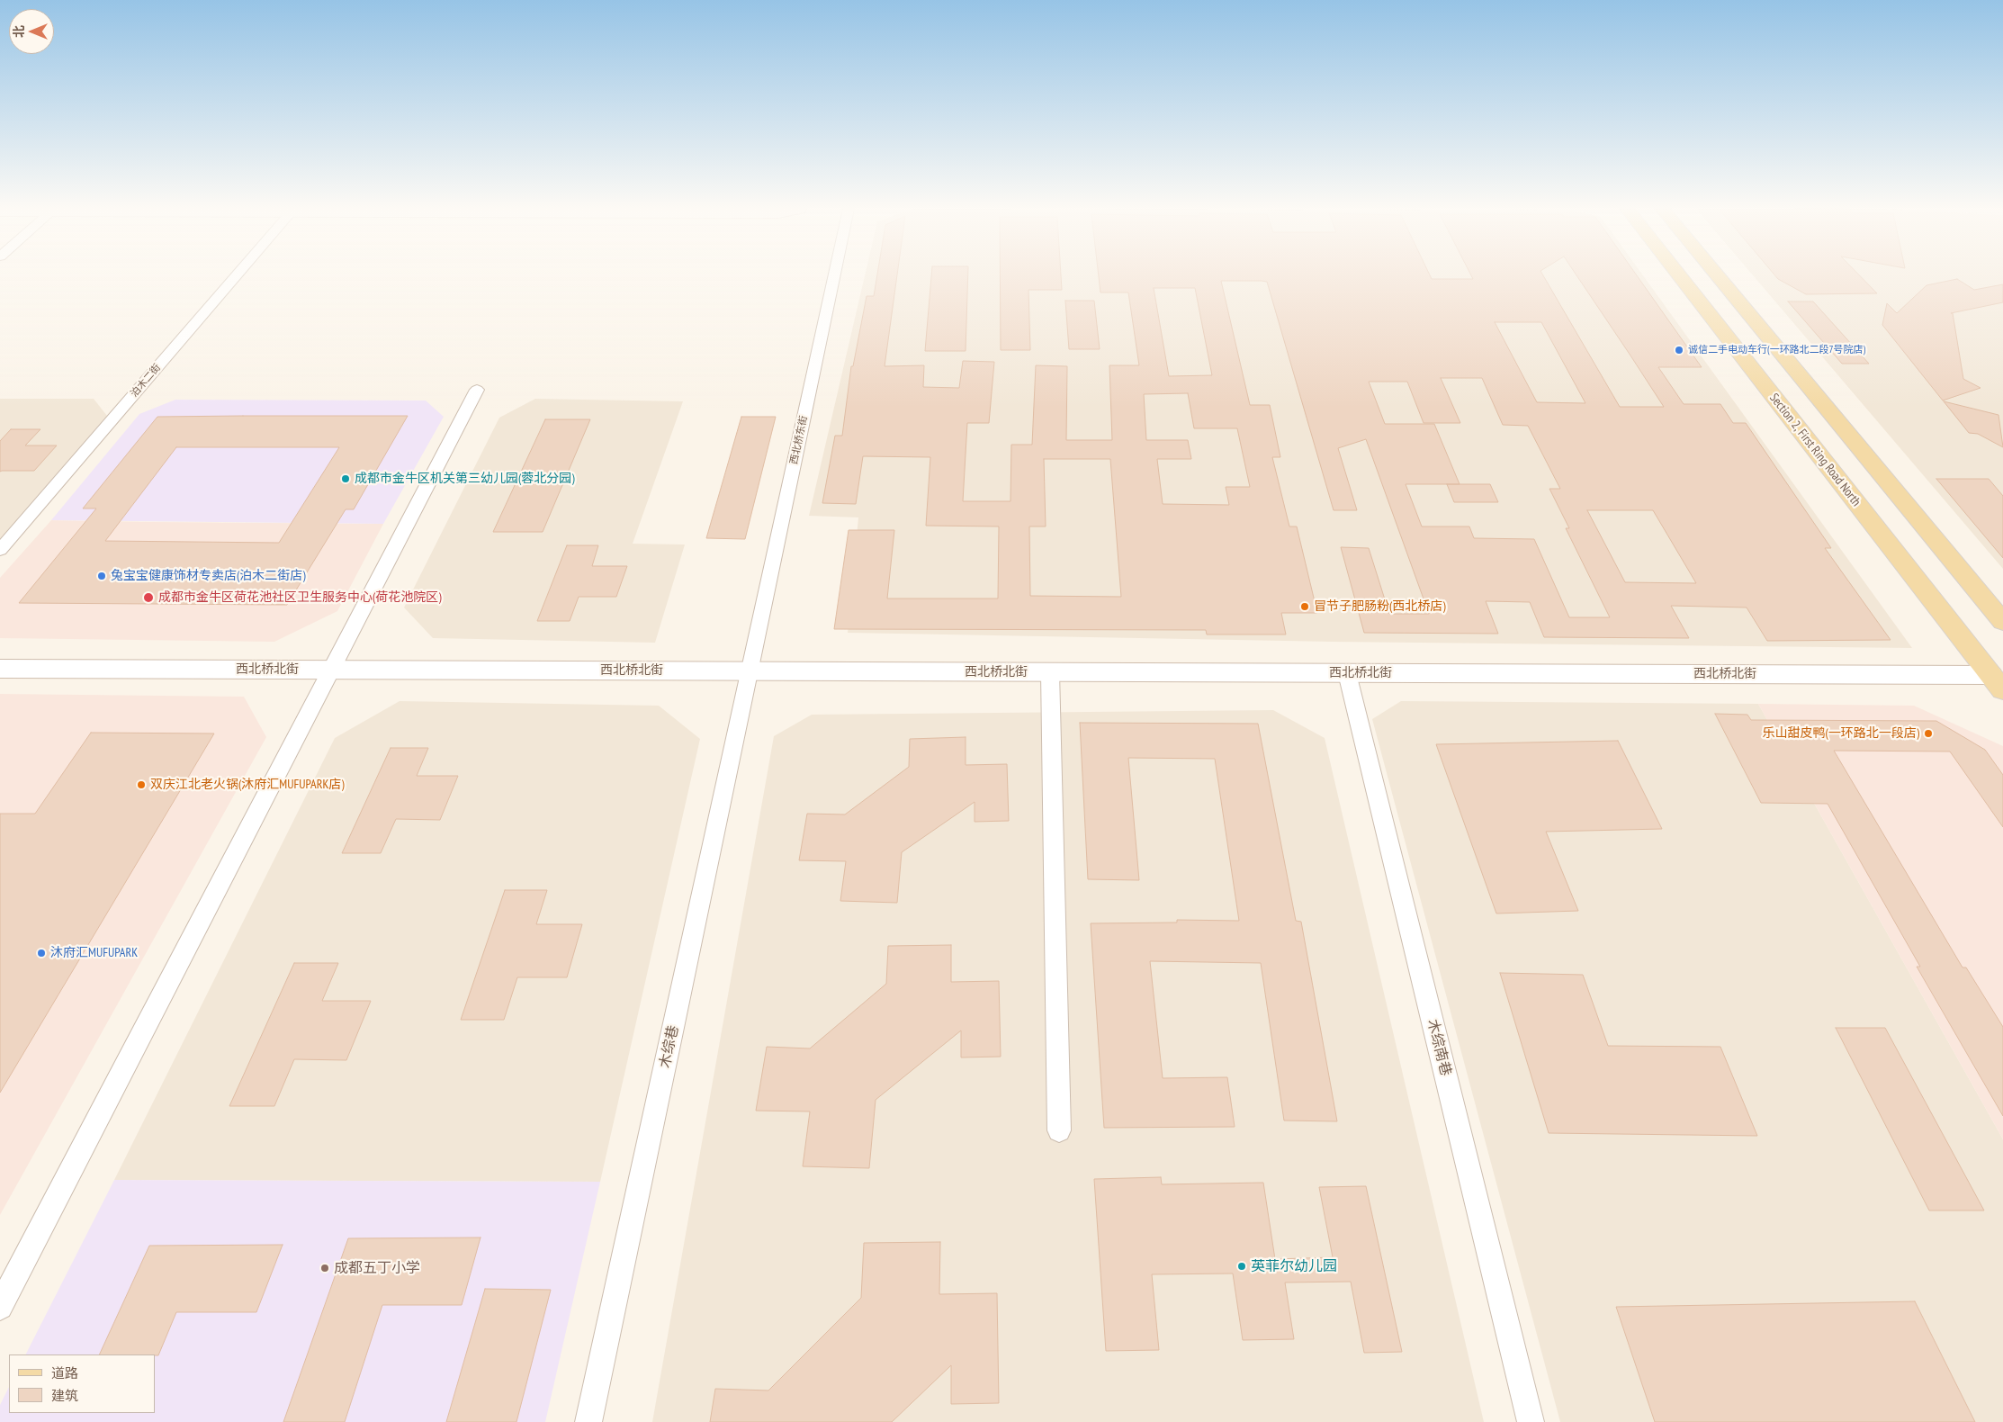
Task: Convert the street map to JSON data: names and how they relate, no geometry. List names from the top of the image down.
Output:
{
  "streets": {
    "main road": ["Section 2, First Ring Road North"],
    "street": [
      "泊木二街",
      "西北桥东街",
      "西北桥北街",
      "木综巷",
      "木综南巷"
    ]
  },
  "crossings": [
    ["西北桥东街", "西北桥北街"],
    ["西北桥东街", "木综巷"],
    ["Section 2, First Ring Road North", "西北桥北街"],
    ["西北桥北街", "木综巷"],
    ["西北桥北街", "木综南巷"]
  ],
  "places": [
    "诚信二手电动车行(一环路北二段7号院店)",
    "成都市金牛区机关第三幼儿园(蓉北分园)",
    "兔宝宝健康饰材专卖店(泊木二街店)",
    "成都市金牛区荷花池社区卫生服务中心(荷花池院区)",
    "冒节子肥肠粉(西北桥店)",
    "乐山甜皮鸭(一环路北一段店)",
    "双庆江北老火锅(沐府汇MUFUPARK店)",
    "沐府汇MUFUPARK",
    "英菲尔幼儿园",
    "成都五丁小学"
  ],
  "legend": ["道路", "建筑"],
  "north": "left"
}
